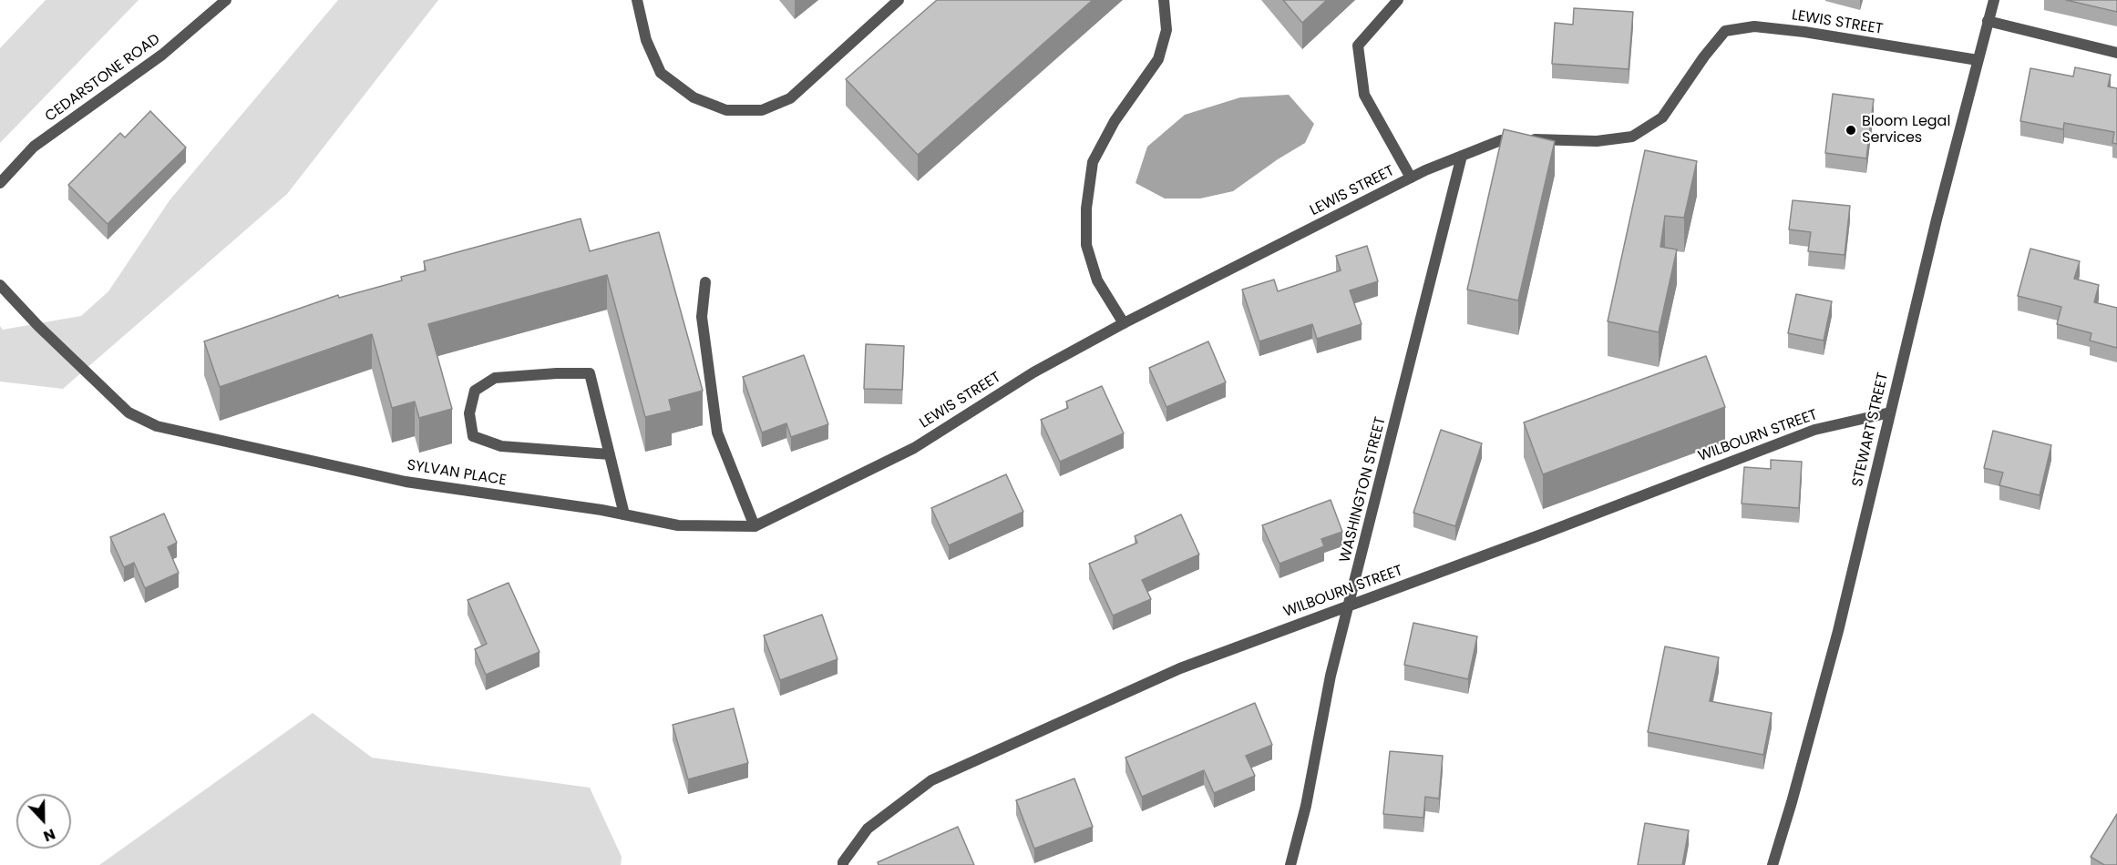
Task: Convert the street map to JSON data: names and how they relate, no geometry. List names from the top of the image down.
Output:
{
  "streets": {
    "street": [
      "LEWIS STREET",
      "CEDARSTONE ROAD",
      "STEWART STREET",
      "WILBOURN STREET",
      "SYLVAN PLACE",
      "WASHINGTON STREET"
    ]
  },
  "crossings": [
    ["LEWIS STREET", "STEWART STREET"],
    ["LEWIS STREET", "SYLVAN PLACE"],
    ["LEWIS STREET", "WASHINGTON STREET"],
    ["STEWART STREET", "WILBOURN STREET"],
    ["WILBOURN STREET", "WASHINGTON STREET"]
  ],
  "places": ["Bloom Legal Services"],
  "north": "bottom"
}
